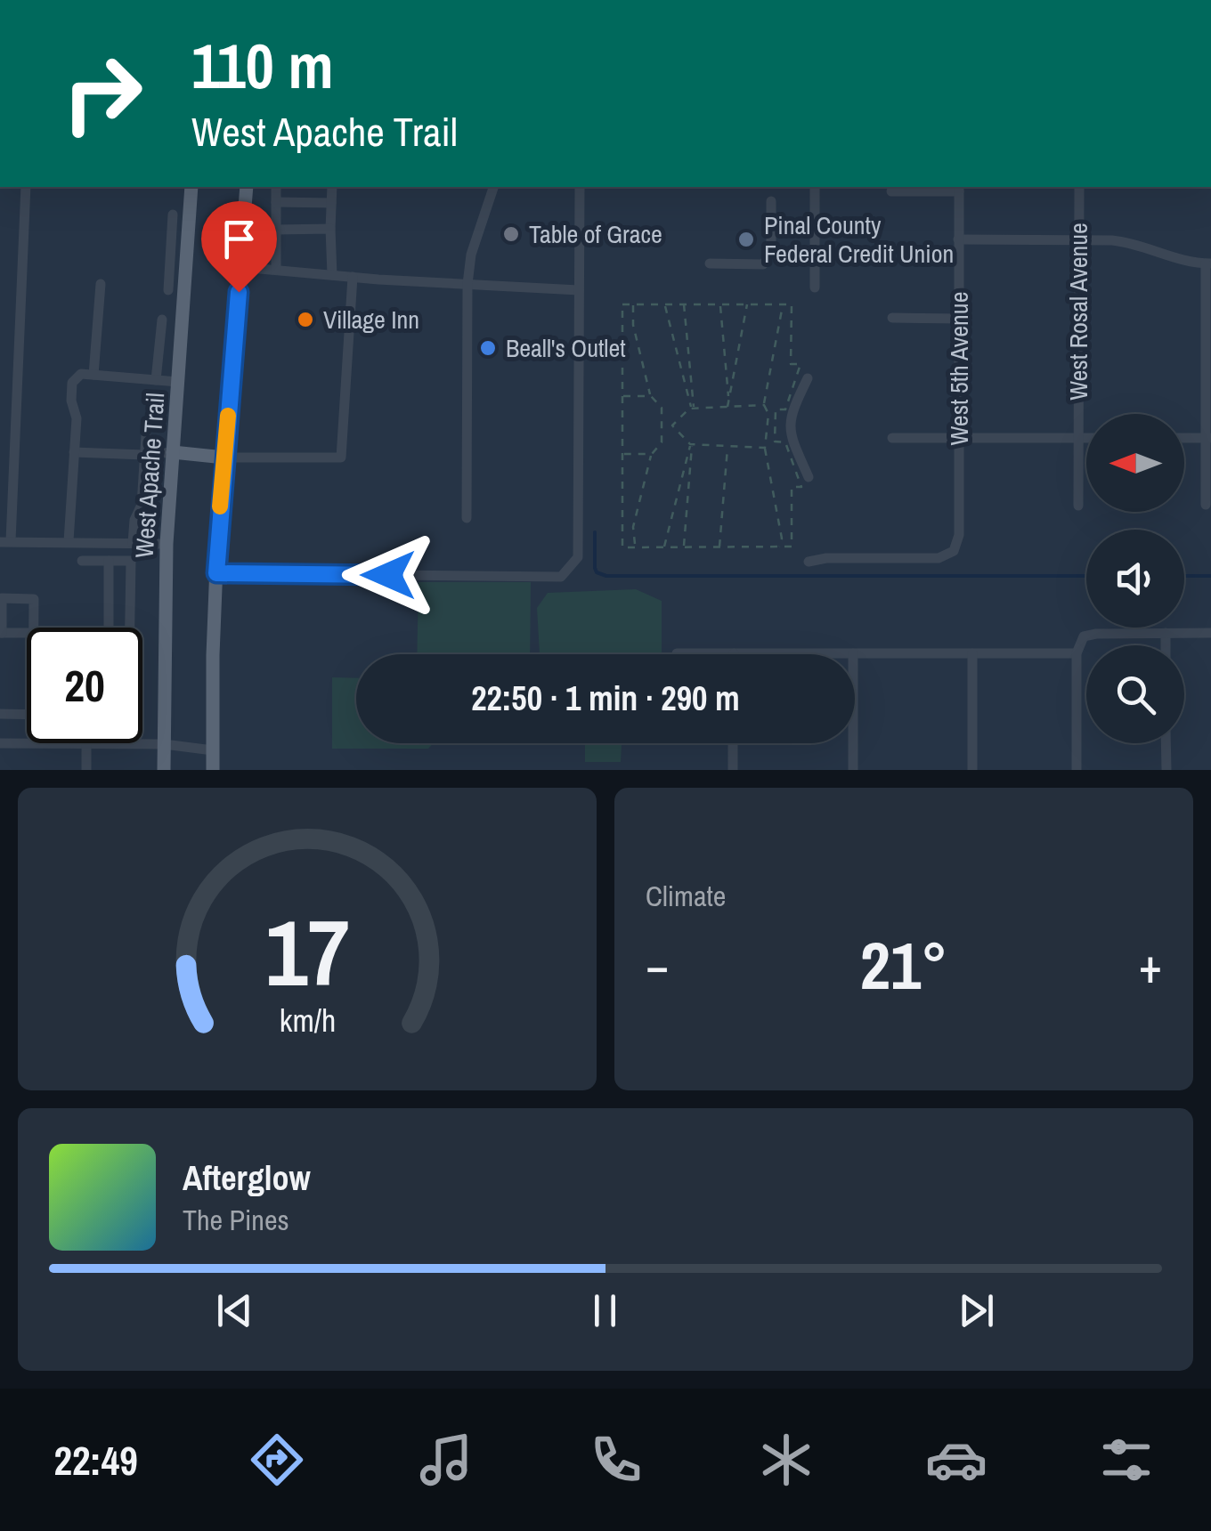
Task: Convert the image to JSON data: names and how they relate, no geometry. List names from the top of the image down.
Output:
{
  "streets": {
    "main road": ["West Apache Trail"],
    "street": ["West Rosal Avenue", "West 5th Avenue"]
  },
  "places": [
    "Table of Grace",
    "Pinal County Federal Credit Union",
    "Village Inn",
    "Beall's Outlet"
  ],
  "north": "left",
  "page": {
    "turn": ["110 m", "West Apache Trail"],
    "limit": "20",
    "trip": "22:50 · 1 min · 290 m",
    "tile": "Climate",
    "heat": ["−", "21°", "+"],
    "song": ["Afterglow", "The Pines"],
    "tabs": "22:49",
    "gauge": ["17", "km/h"]
  }
}
